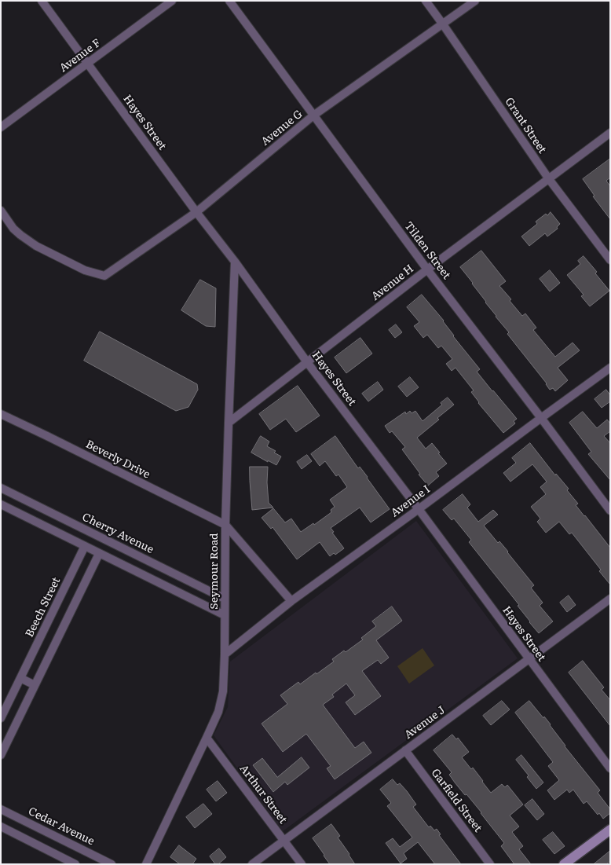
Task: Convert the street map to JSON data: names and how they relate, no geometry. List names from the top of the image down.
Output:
{
  "streets": {
    "street": [
      "Avenue F",
      "Hayes Street",
      "Grant Street",
      "Avenue G",
      "Tilden Street",
      "Avenue H",
      "Beverly Drive",
      "Avenue I",
      "Cherry Avenue",
      "Seymour Road",
      "Beech Street",
      "Avenue J",
      "Arthur Street",
      "Garfield Street",
      "Cedar Avenue"
    ]
  },
  "crossings": [
    ["Avenue F", "Hayes Street"],
    ["Hayes Street", "Avenue G"],
    ["Hayes Street", "Avenue H"],
    ["Hayes Street", "Avenue I"],
    ["Hayes Street", "Seymour Road"],
    ["Hayes Street", "Avenue J"],
    ["Grant Street", "Avenue G"],
    ["Grant Street", "Avenue H"],
    ["Avenue G", "Tilden Street"],
    ["Tilden Street", "Avenue H"],
    ["Tilden Street", "Avenue I"],
    ["Avenue H", "Seymour Road"],
    ["Beverly Drive", "Seymour Road"],
    ["Avenue I", "Seymour Road"],
    ["Cherry Avenue", "Seymour Road"],
    ["Seymour Road", "Arthur Street"],
    ["Avenue J", "Arthur Street"],
    ["Avenue J", "Garfield Street"]
  ]
}
